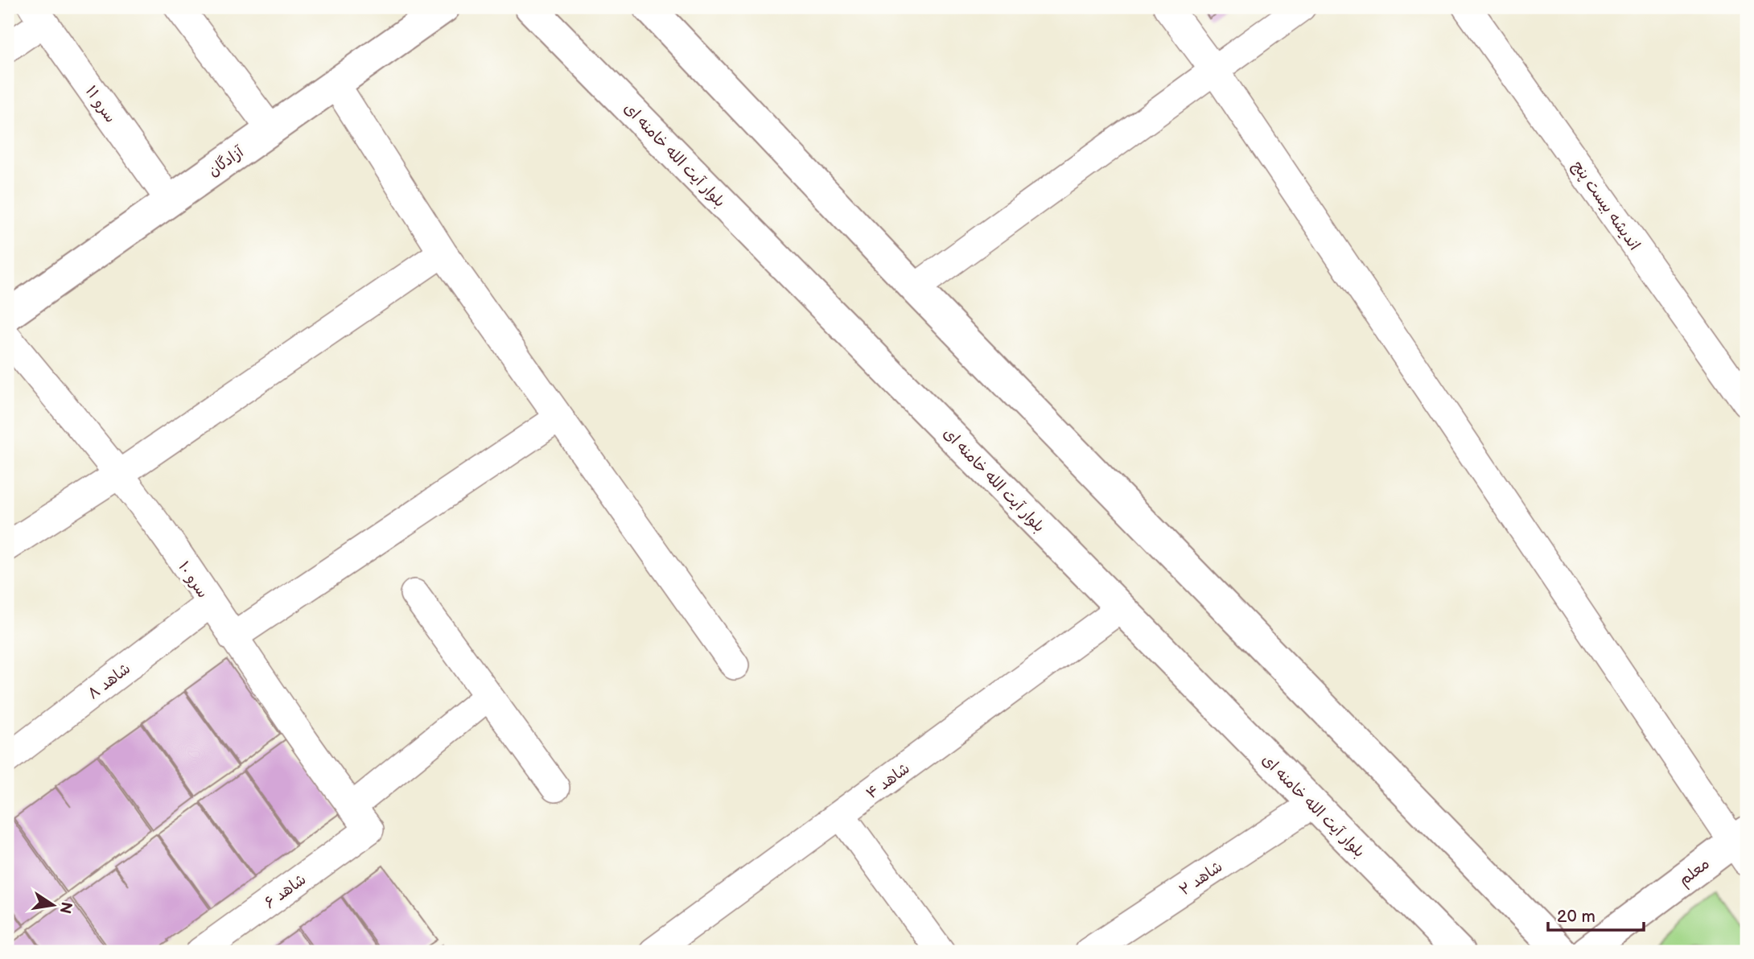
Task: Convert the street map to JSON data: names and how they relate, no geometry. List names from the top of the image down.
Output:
{
  "streets": {
    "street": [
      "سرو ۱۱",
      "بلوار آیت الله خامنه ای",
      "آزادگان",
      "اندیشه بیست پنج",
      "سرو ۱۰",
      "شاهد ۸",
      "شاهد ۴",
      "معلم",
      "شاهد ۲",
      "شاهد ۶"
    ]
  },
  "crossings": [
    ["سرو ۱۱", "آزادگان"],
    ["بلوار آیت الله خامنه ای", "شاهد ۴"],
    ["بلوار آیت الله خامنه ای", "شاهد ۲"],
    ["سرو ۱۰", "شاهد ۸"],
    ["سرو ۱۰", "شاهد ۶"]
  ],
  "scale_bar": "20 m",
  "north": "right"
}
